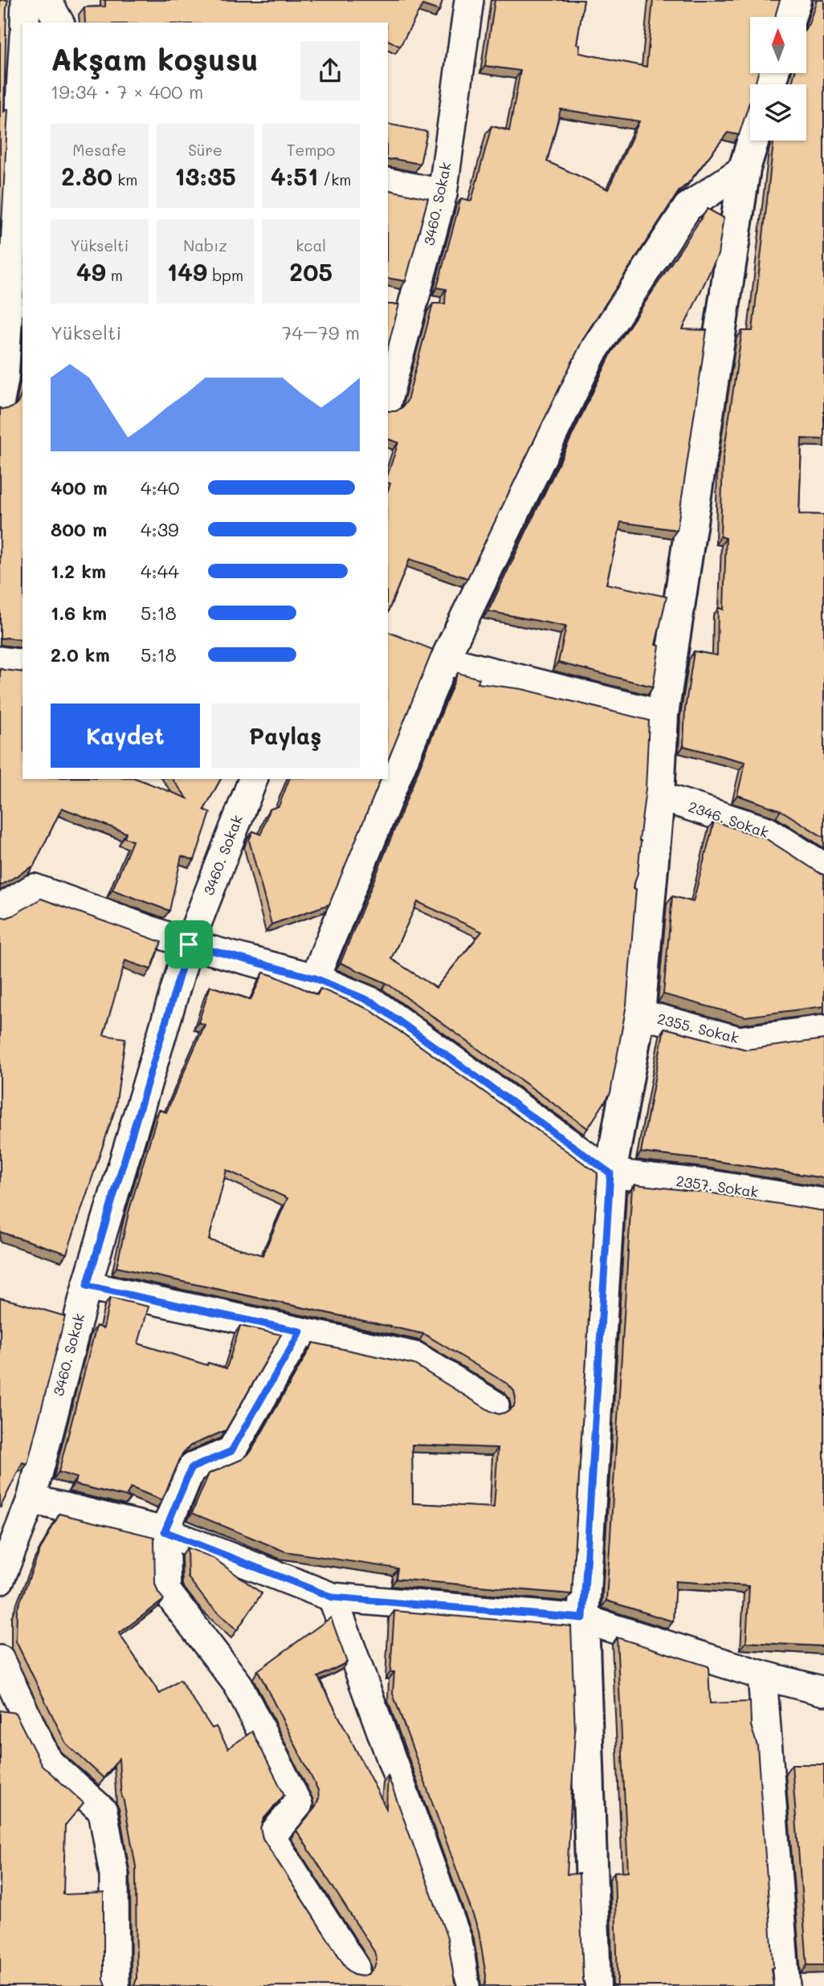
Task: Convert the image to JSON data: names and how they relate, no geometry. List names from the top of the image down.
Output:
{
  "streets": {
    "street": [
      "3460. Sokak",
      "2346. Sokak",
      "2355. Sokak",
      "2357. Sokak"
    ]
  },
  "north": "top",
  "page": {
    "heading": ["Akşam koşusu", "19:34 · 7 × 400 m"],
    "stats": [
      ["Mesafe", "2.80 km"],
      ["Süre", "13:35"],
      ["Tempo", "4:51 /km"],
      ["Yükselti", "49 m"],
      ["Nabız", "149 bpm"],
      ["kcal", "205"]
    ],
    "chart": ["Yükselti", "74–79 m"],
    "list": [
      {
        "name": "400 m",
        "note": "4:40"
      },
      {
        "name": "800 m",
        "note": "4:39"
      },
      {
        "name": "1.2 km",
        "note": "4:44"
      },
      {
        "name": "1.6 km",
        "note": "5:18"
      },
      {
        "name": "2.0 km",
        "note": "5:18"
      }
    ],
    "buttons": ["Kaydet", "Paylaş"]
  }
}
